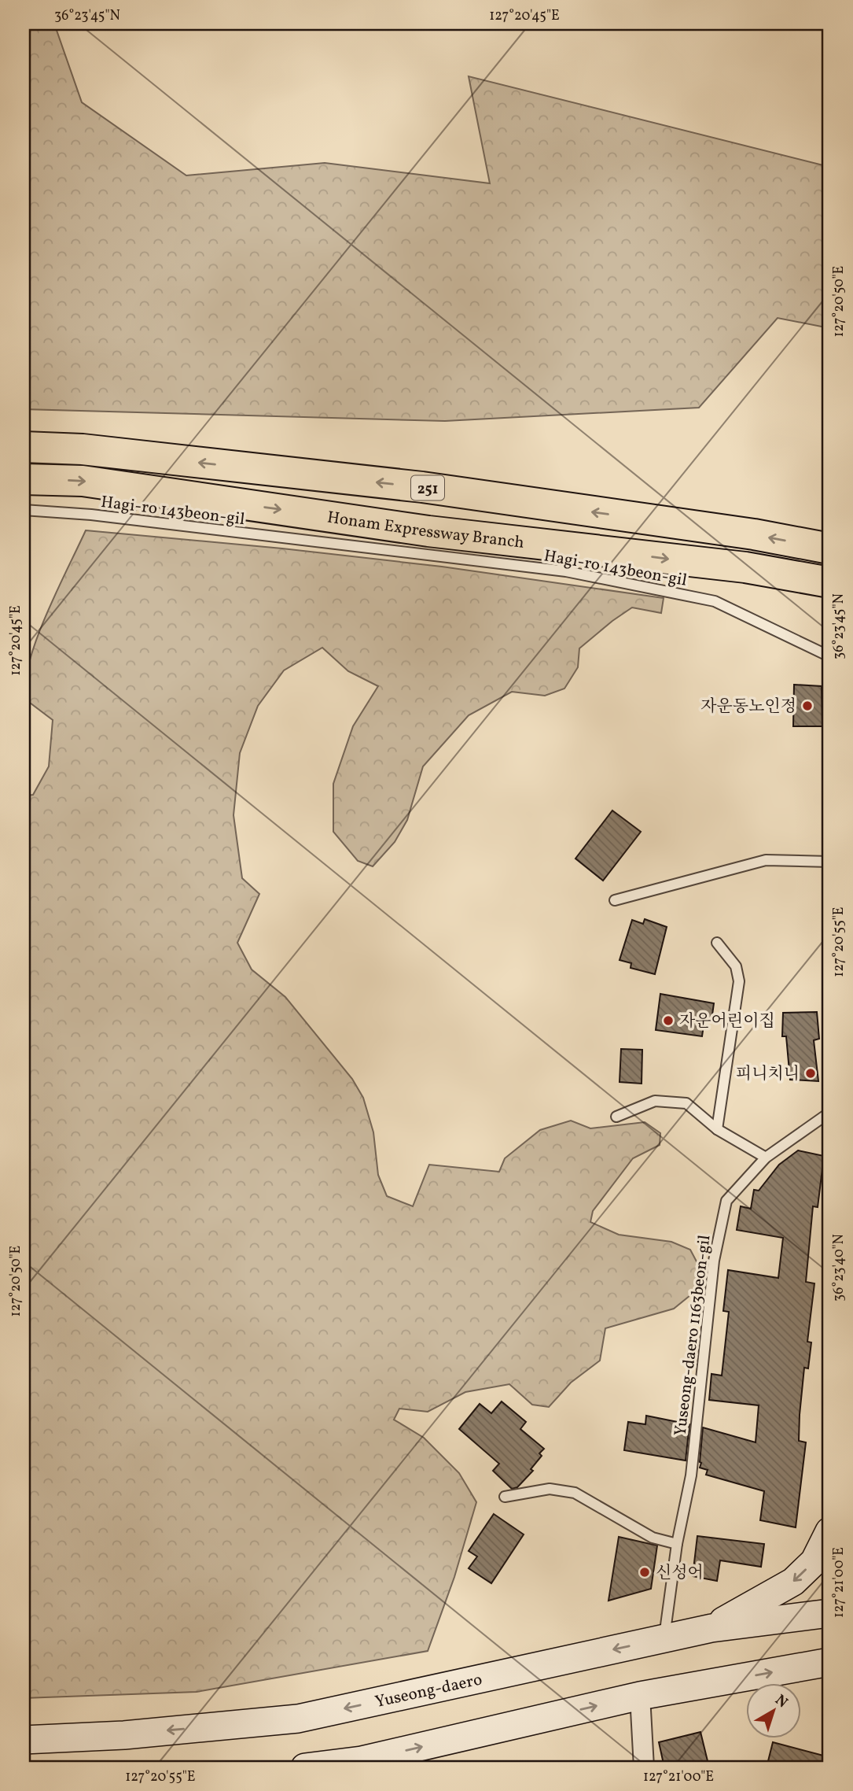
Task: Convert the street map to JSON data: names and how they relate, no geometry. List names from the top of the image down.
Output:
{
  "streets": {
    "highway": ["251", "Honam Expressway Branch"],
    "main road": ["Yuseong-daero"],
    "lane": ["Hagi-ro 143beon-gil", "Yuseong-daero 1163beon-gil"]
  },
  "crossings": [
    ["Yuseong-daero 1163beon-gil", "Yuseong-daero"]
  ],
  "places": [
    "자운동노인정",
    "자운어린이집",
    "피니치니",
    "신성어"
  ],
  "north": "top right",
  "coordinates": [
    "36°23'45\"N",
    "127°20'45\"E",
    "127°20'50\"E",
    "127°20'55\"E",
    "36°23'40\"N",
    "127°21'00\"E"
  ]
}
